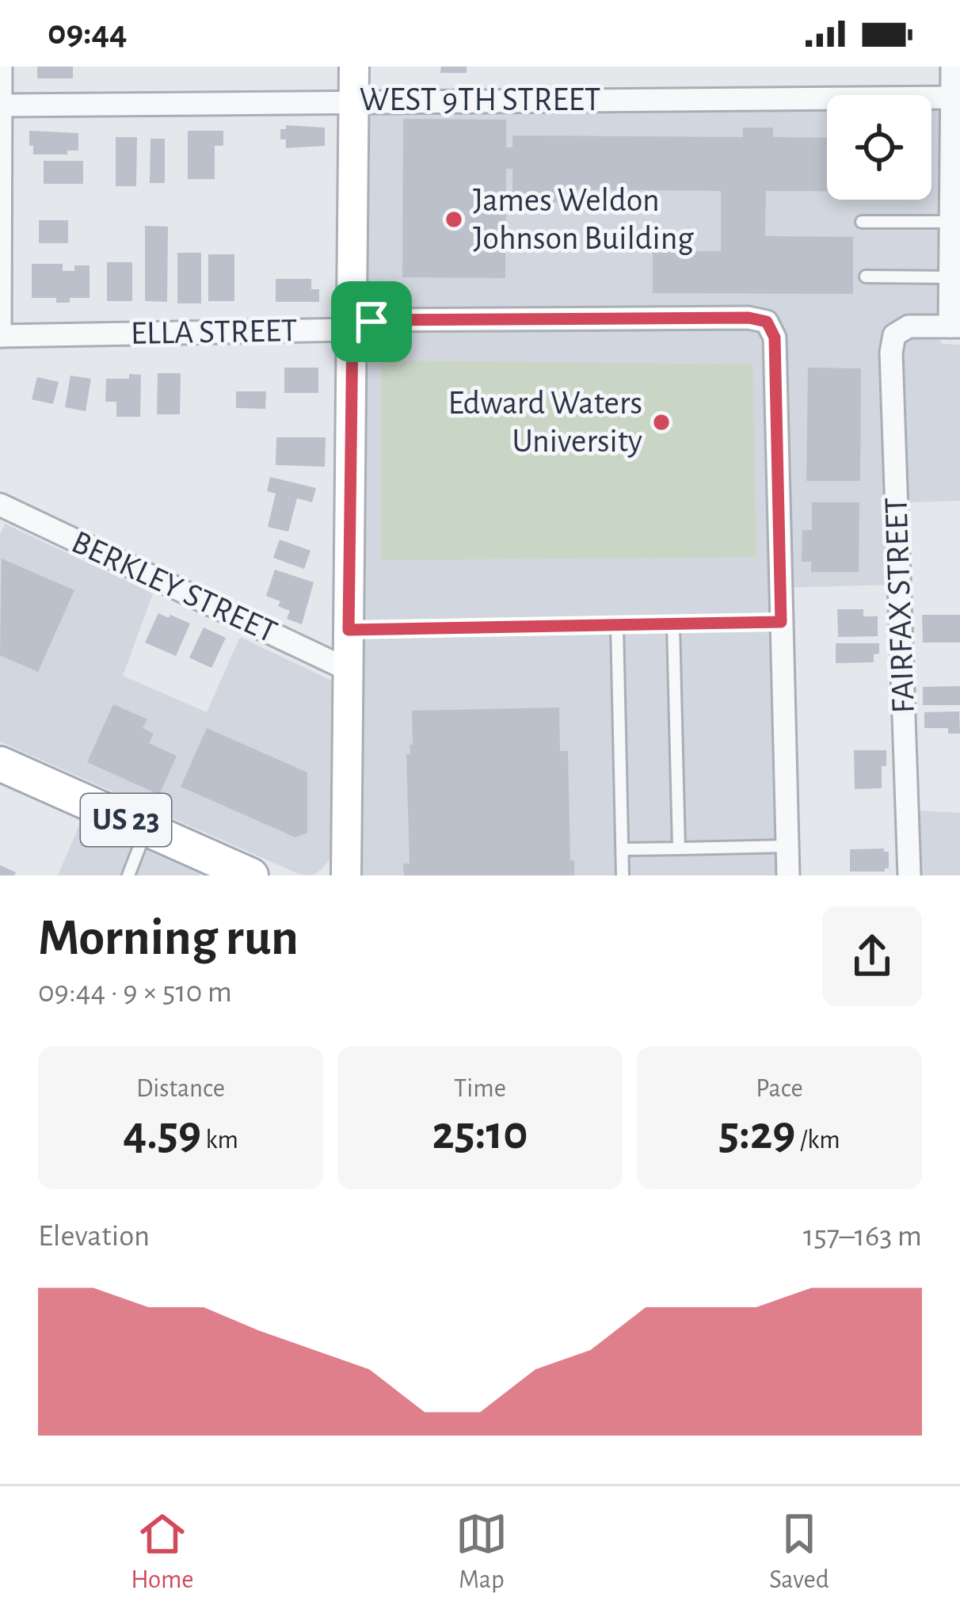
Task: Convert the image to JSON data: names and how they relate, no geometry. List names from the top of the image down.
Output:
{
  "streets": {
    "main road": ["US 23"],
    "street": [
      "WEST 9TH STREET",
      "ELLA STREET",
      "BERKLEY STREET",
      "FAIRFAX STREET"
    ]
  },
  "places": ["James Weldon Johnson Building", "Edward Waters University"],
  "page": {
    "status": "09:44",
    "heading": ["Morning run", "09:44 · 9 × 510 m"],
    "stats": [
      ["Distance", "4.59 km"],
      ["Time", "25:10"],
      ["Pace", "5:29 /km"]
    ],
    "chart": ["Elevation", "157–163 m"],
    "tabs": ["Home", "Map", "Saved"]
  }
}
